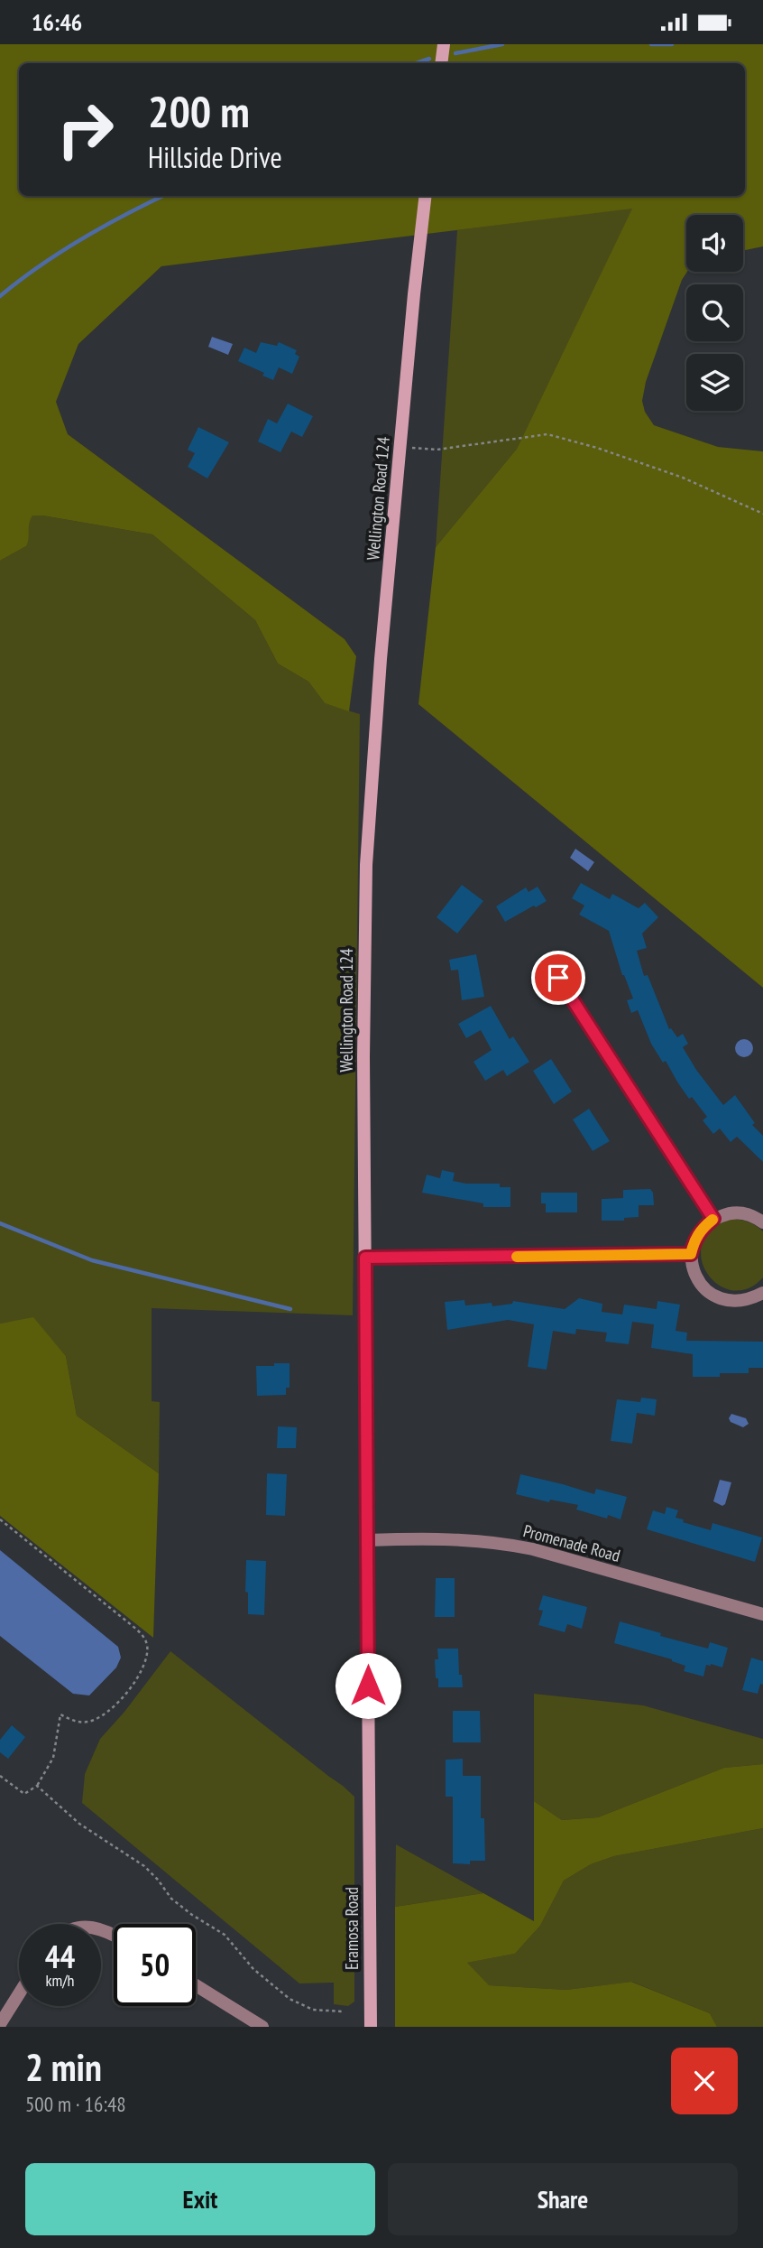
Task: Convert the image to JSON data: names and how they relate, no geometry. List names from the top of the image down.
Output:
{
  "streets": {
    "main road": ["Wellington Road 124", "Eramosa Road"],
    "street": ["Promenade Road"]
  },
  "crossings": [
    ["Wellington Road 124", "Promenade Road"],
    ["Wellington Road 124", "Eramosa Road"]
  ],
  "page": {
    "status": "16:46",
    "turn": ["200 m", "Hillside Drive"],
    "speed": "44 km/h",
    "limit": "50",
    "heading": ["2 min", "500 m · 16:48"],
    "buttons": ["Exit", "Share"]
  }
}
